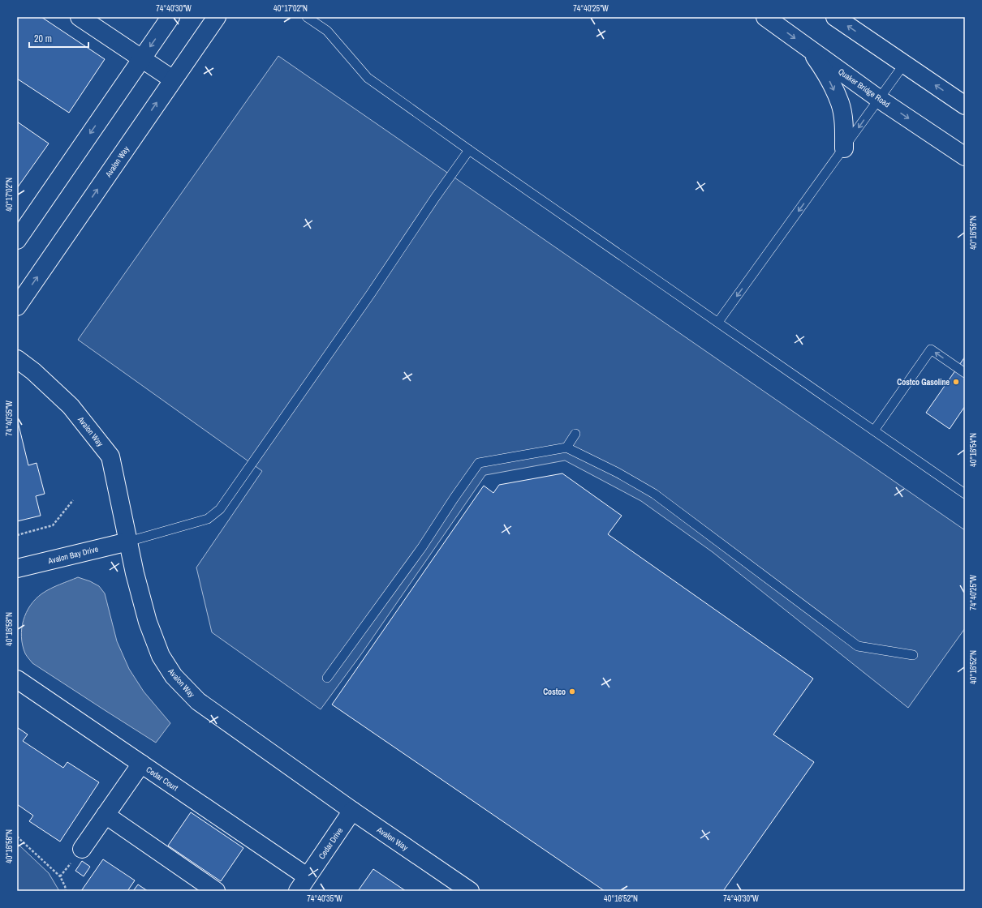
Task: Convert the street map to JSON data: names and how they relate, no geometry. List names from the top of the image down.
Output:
{
  "streets": {
    "street": [
      "Quaker Bridge Road",
      "Avalon Way",
      "Avalon Bay Drive",
      "Cedar Court",
      "Cedar Drive"
    ]
  },
  "crossings": [
    ["Avalon Way", "Avalon Bay Drive"],
    ["Avalon Way", "Cedar Drive"],
    ["Cedar Court", "Cedar Drive"]
  ],
  "places": ["Costco Gasoline", "Costco"],
  "scale_bar": "20 m",
  "coordinates": [
    "74°40'30\"W",
    "40°17'02\"N",
    "74°40'25\"W",
    "40°16'56\"N",
    "74°40'35\"W",
    "40°16'54\"N",
    "40°16'58\"N",
    "40°16'52\"N"
  ]
}
